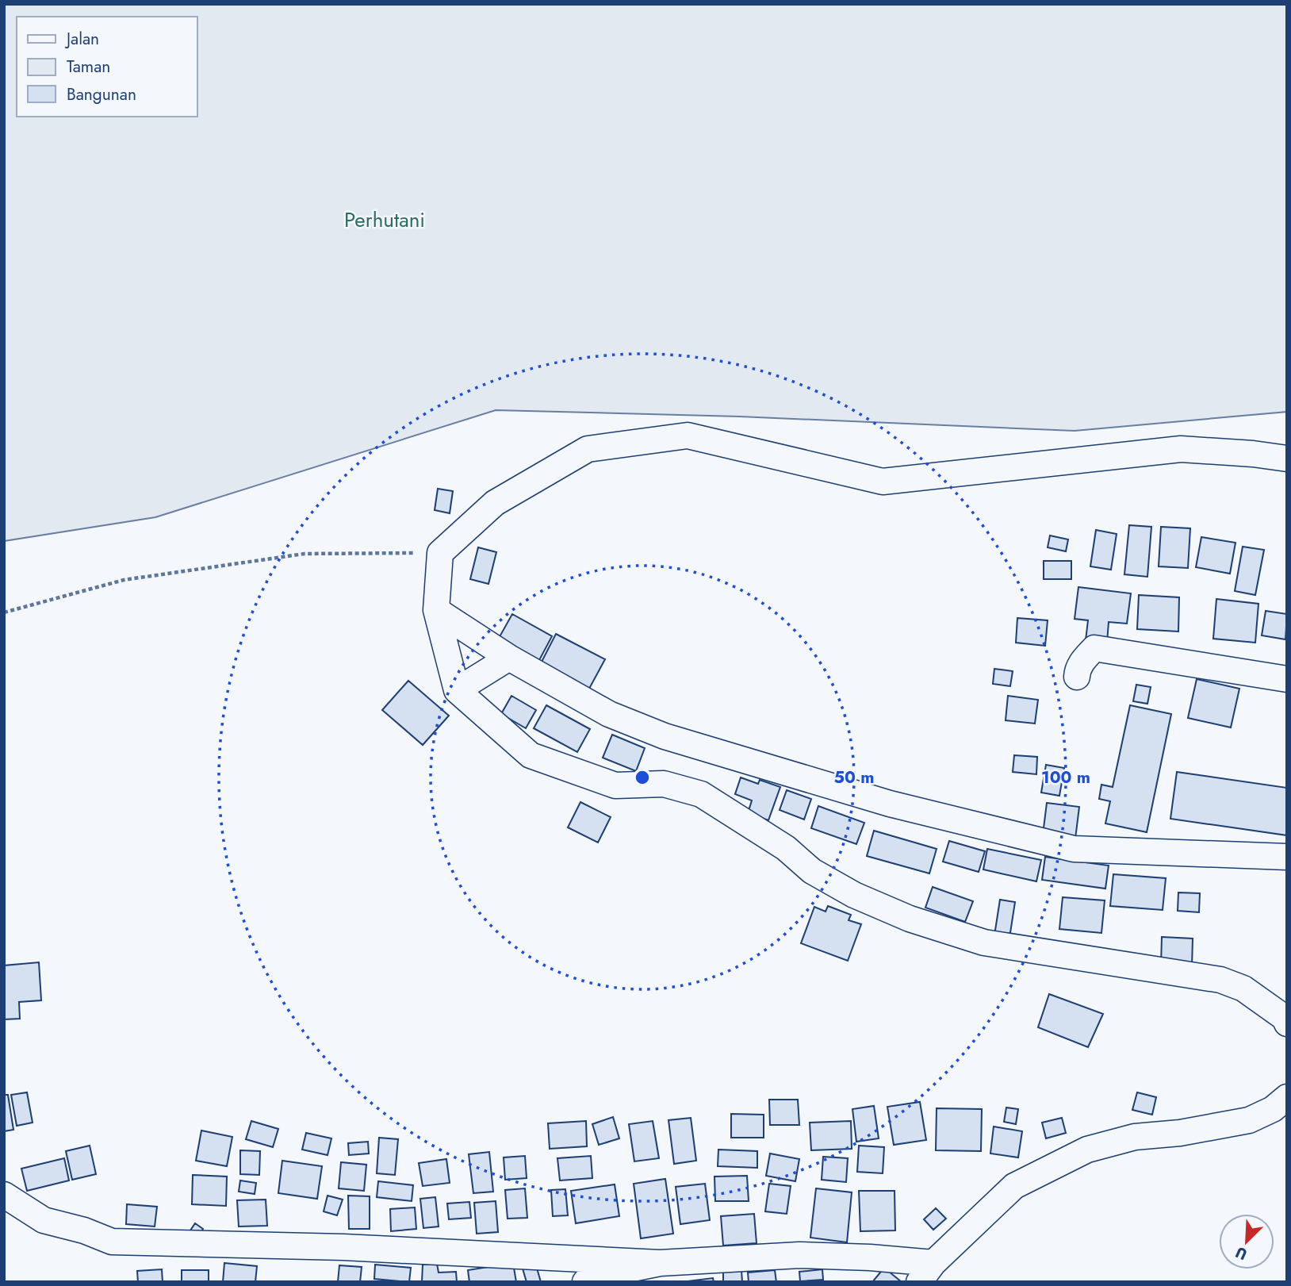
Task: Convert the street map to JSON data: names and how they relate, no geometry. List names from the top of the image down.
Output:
{
  "parks": ["Perhutani"],
  "legend": ["Jalan", "Taman", "Bangunan"],
  "north": "bottom left",
  "rings": ["50 m", "100 m"]
}
